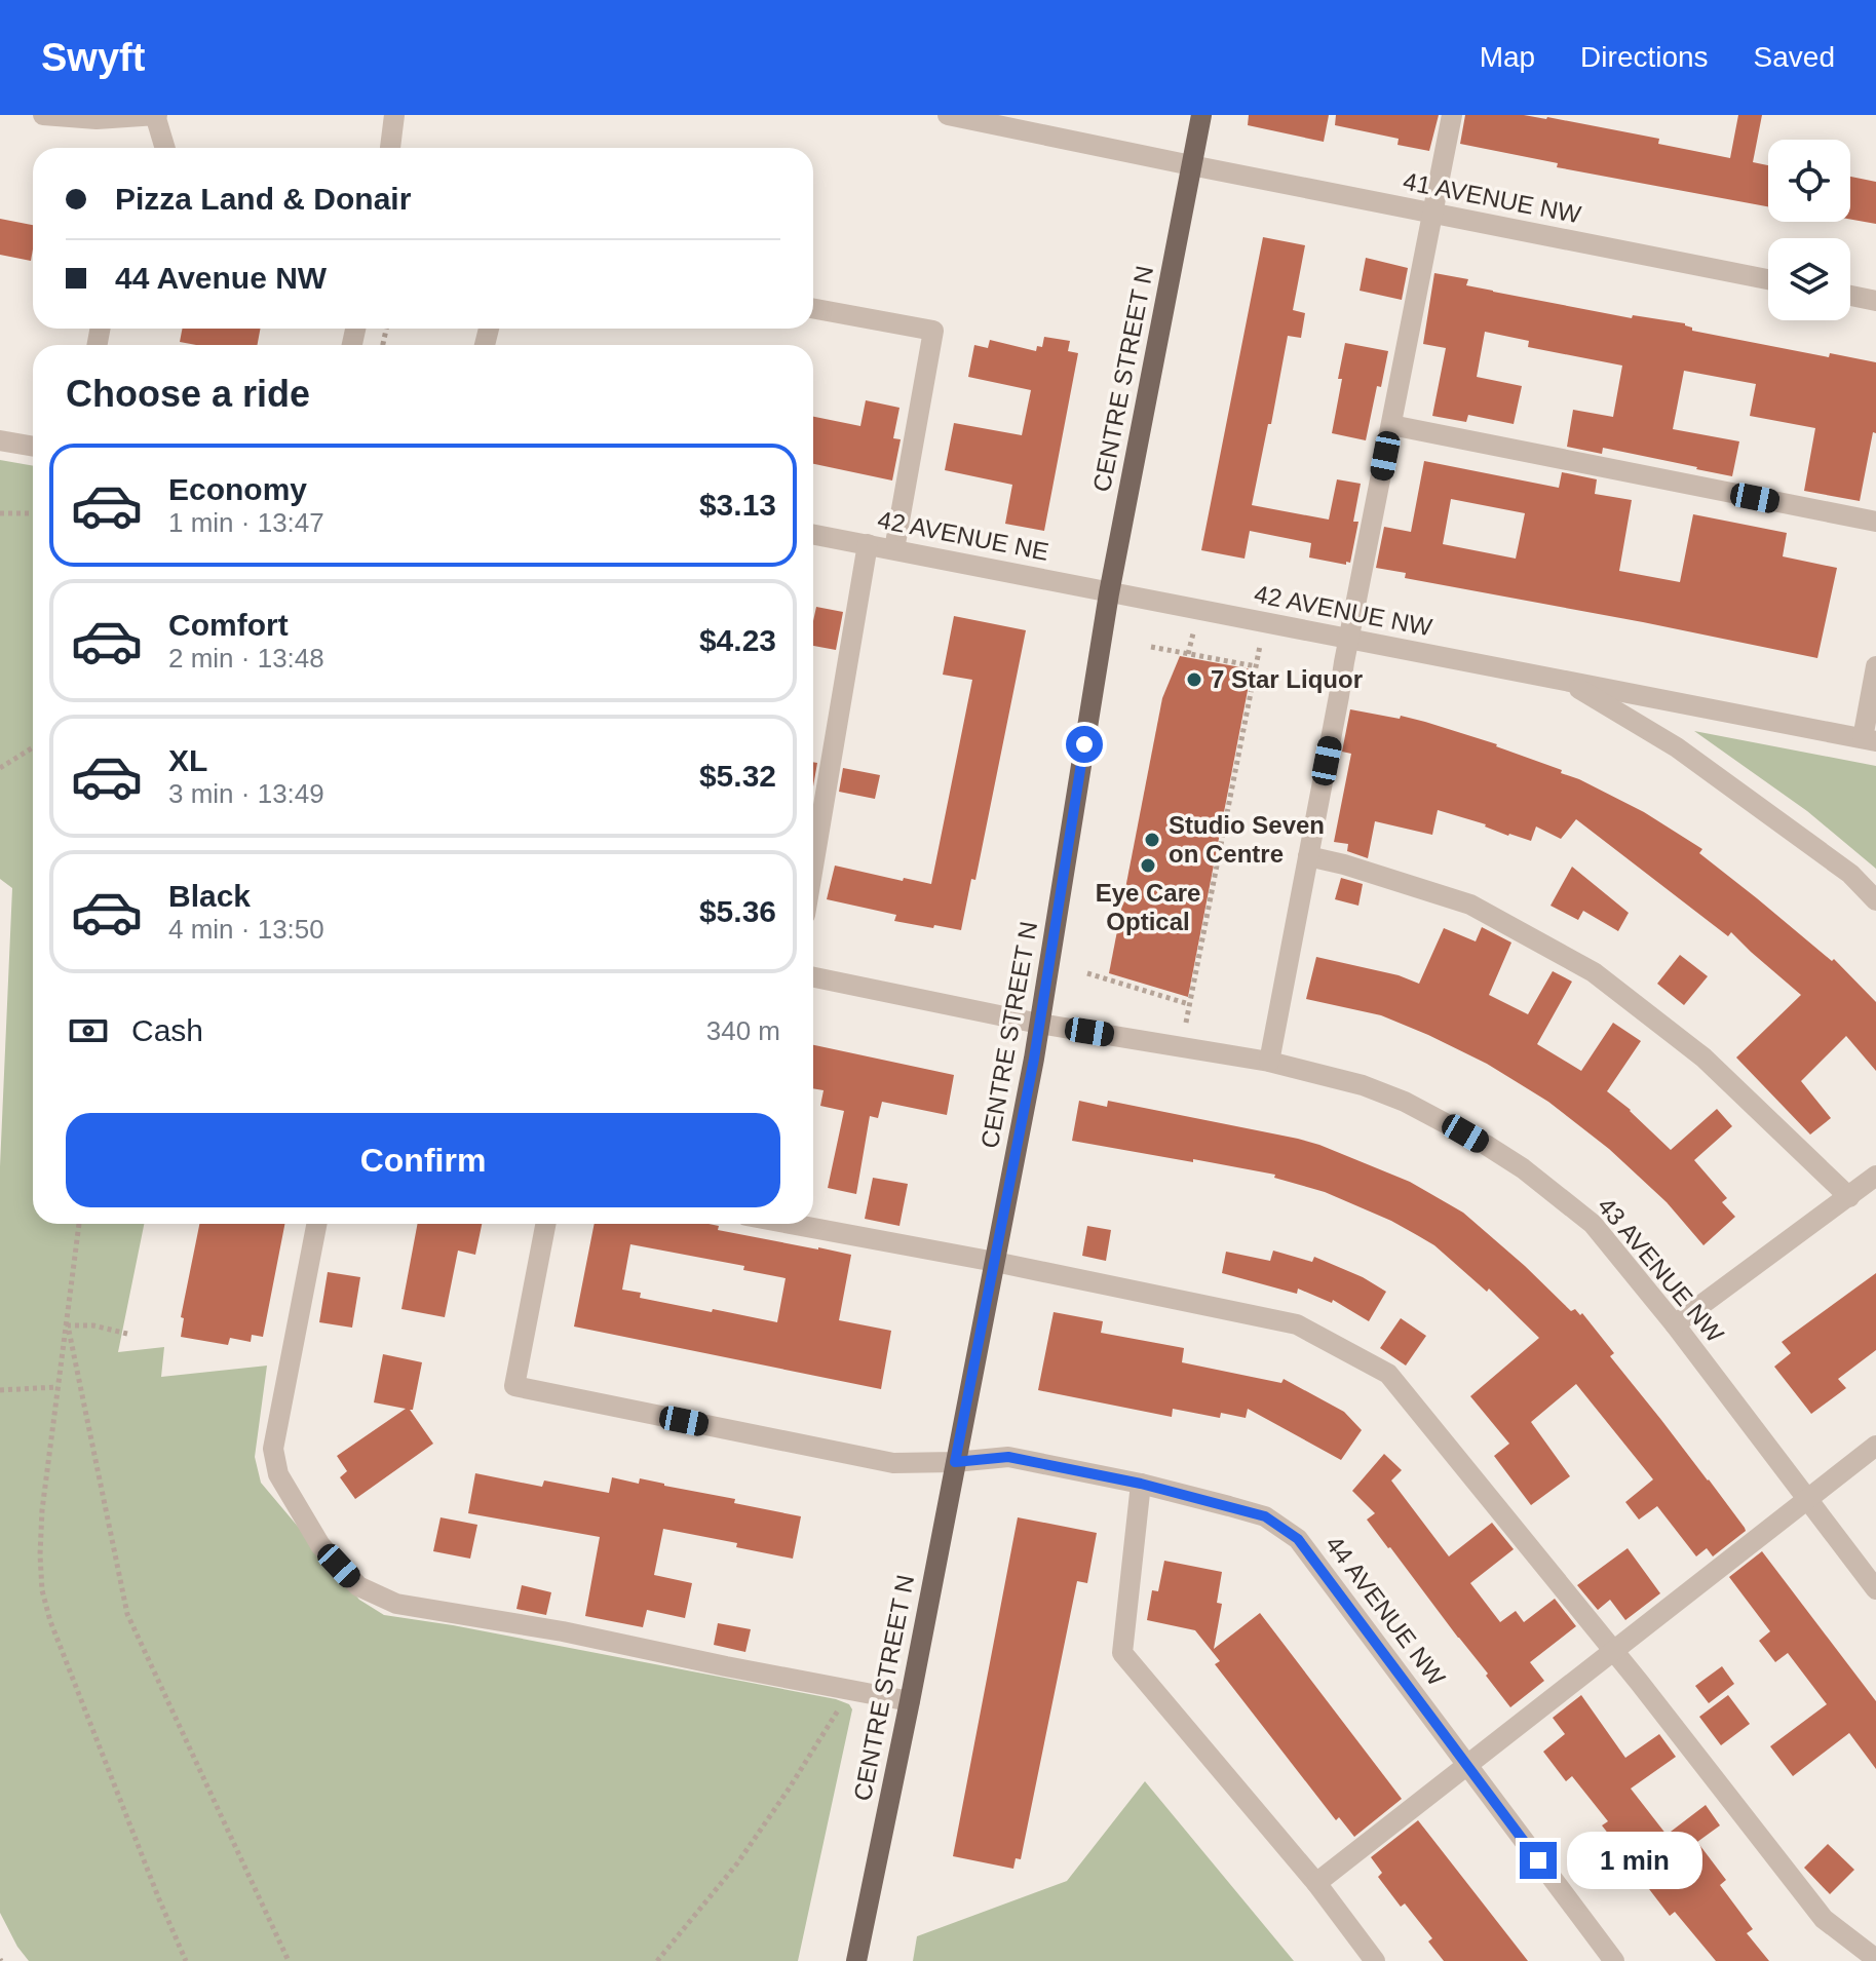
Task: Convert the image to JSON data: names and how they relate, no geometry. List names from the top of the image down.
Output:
{
  "streets": {
    "main road": ["CENTRE STREET N"],
    "street": [
      "41 AVENUE NW",
      "42 AVENUE NE",
      "42 AVENUE NW",
      "43 AVENUE NW",
      "44 AVENUE NW"
    ]
  },
  "crossings": [
    ["41 AVENUE NW", "CENTRE STREET N"],
    ["CENTRE STREET N", "42 AVENUE NE"],
    ["CENTRE STREET N", "42 AVENUE NW"],
    ["CENTRE STREET N", "43 AVENUE NW"],
    ["CENTRE STREET N", "44 AVENUE NW"],
    ["42 AVENUE NE", "42 AVENUE NW"]
  ],
  "places": ["7 Star Liquor", "Studio Seven on Centre", "Eye Care Optical"],
  "page": {
    "header": "Swyft",
    "nav": ["Map", "Directions", "Saved"],
    "banner": ["Pizza Land & Donair", "44 Avenue NW"],
    "heading": "Choose a ride",
    "list": [
      {
        "name": "Economy",
        "note": "1 min · 13:47",
        "value": "$3.13"
      },
      {
        "name": "Comfort",
        "note": "2 min · 13:48",
        "value": "$4.23"
      },
      {
        "name": "XL",
        "note": "3 min · 13:49",
        "value": "$5.32"
      },
      {
        "name": "Black",
        "note": "4 min · 13:50",
        "value": "$5.36"
      }
    ],
    "pay": ["Cash", "340 m"],
    "buttons": "Confirm",
    "bubble": "1 min"
  }
}
